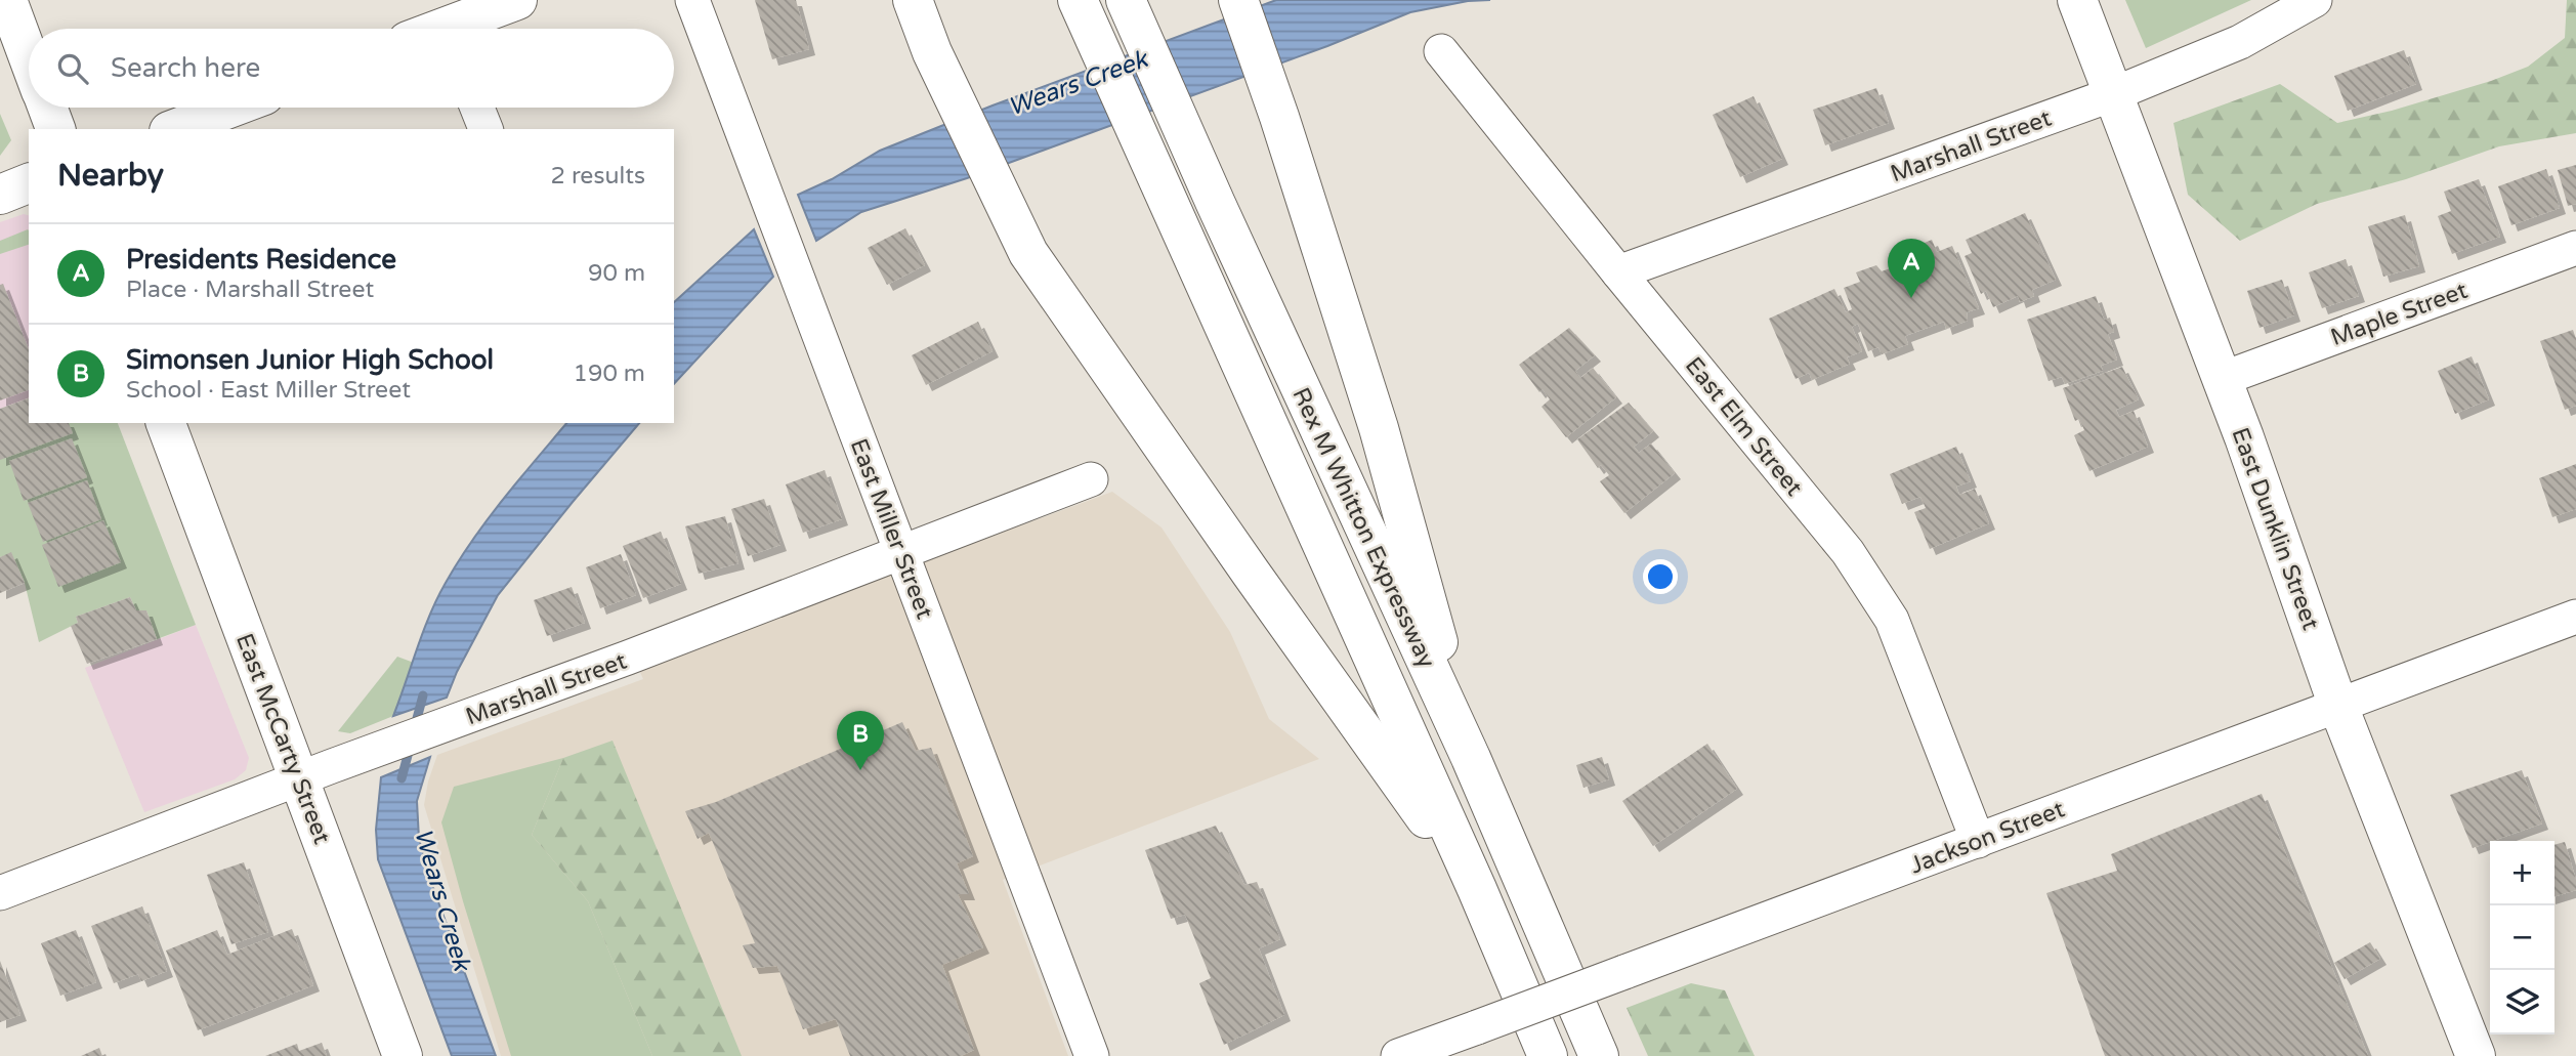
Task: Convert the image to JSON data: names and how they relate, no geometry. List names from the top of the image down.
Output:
{
  "streets": {
    "main road": ["Rex M Whitton Expressway", "East Dunklin Street", "East McCarty Street"],
    "street": [
      "Marshall Street",
      "Maple Street",
      "East Elm Street",
      "East Miller Street",
      "Jackson Street"
    ]
  },
  "crossings": [
    ["Marshall Street", "East Elm Street"],
    ["Marshall Street", "East Miller Street"],
    ["Marshall Street", "East Dunklin Street"],
    ["Marshall Street", "East McCarty Street"],
    ["Maple Street", "East Dunklin Street"],
    ["East Elm Street", "Jackson Street"],
    ["East Dunklin Street", "Jackson Street"]
  ],
  "water": ["Wears Creek"],
  "page": {
    "search": "Search here",
    "heading": ["Nearby", "2 results"],
    "list": [
      {
        "mark": "A",
        "name": "Presidents Residence",
        "note": "Place · Marshall Street",
        "value": "90 m"
      },
      {
        "mark": "B",
        "name": "Simonsen Junior High School",
        "note": "School · East Miller Street",
        "value": "190 m"
      }
    ],
    "pins": ["A", "B"],
    "map_buttons": ["+", "−"]
  }
}
